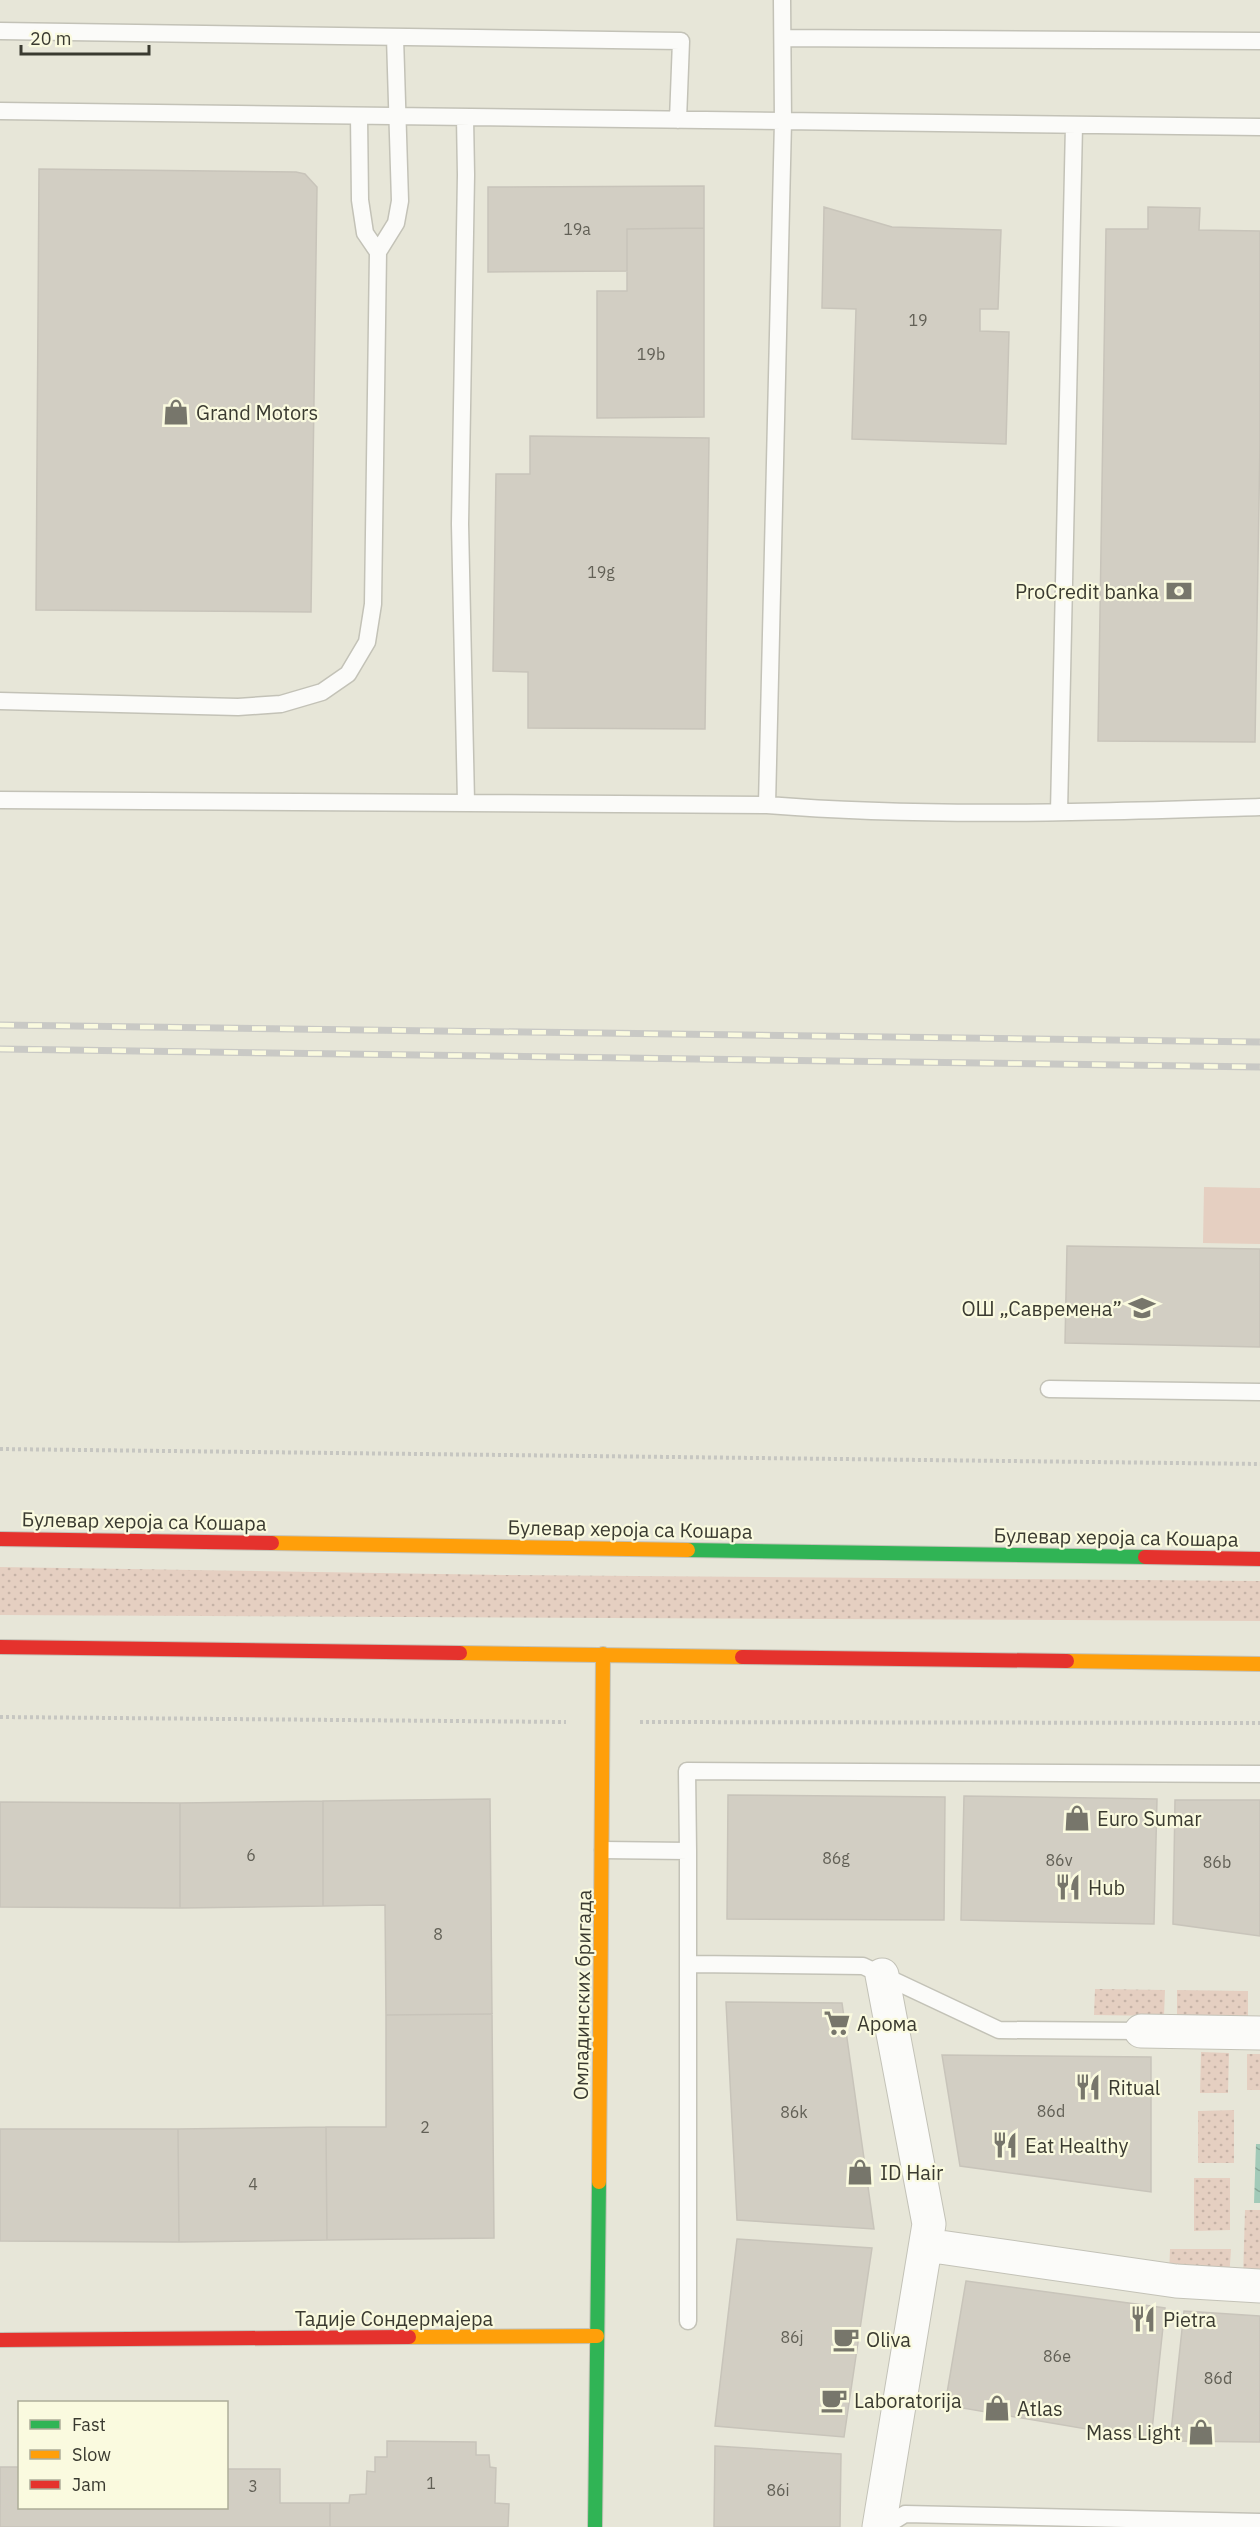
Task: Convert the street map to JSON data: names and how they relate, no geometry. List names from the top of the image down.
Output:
{
  "streets": {
    "main road": ["Булевар хероја са Кошара", "Омладинских бригада", "Тадије Сондермајера"]
  },
  "crossings": [
    ["Омладинских бригада", "Тадије Сондермајера"]
  ],
  "places": {
    "shop": [
      "Grand Motors",
      "Euro Sumar",
      "ID Hair",
      "Atlas",
      "Mass Light"
    ],
    "bank": ["ProCredit banka"],
    "school or university": ["ОШ „Савремена”"],
    "restaurant": [
      "Hub",
      "Ritual",
      "Eat Healthy",
      "Pietra"
    ],
    "supermarket": ["Арома"],
    "cafe": ["Oliva", "Laboratorija"]
  },
  "house_numbers": [
    "19a",
    "19",
    "19b",
    "19g",
    "6",
    "86g",
    "86v",
    "86b",
    "8",
    "86d",
    "86k",
    "2",
    "4",
    "86j",
    "86e",
    "86đ",
    "1",
    "3",
    "86i"
  ],
  "legend": ["Fast", "Slow", "Jam"],
  "scale_bar": "20 m"
}
